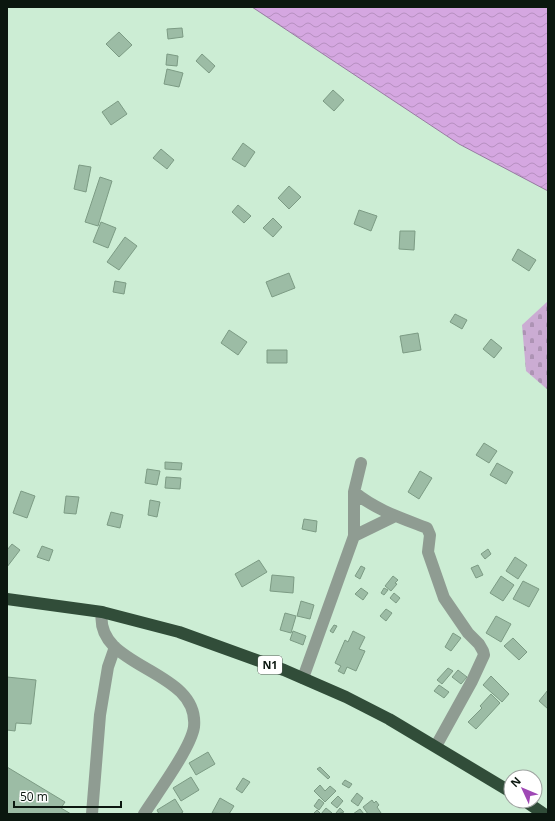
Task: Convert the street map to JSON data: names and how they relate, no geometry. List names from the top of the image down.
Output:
{
  "streets": {
    "highway": ["N1"]
  },
  "scale_bar": "50 m",
  "north": "top left"
}
